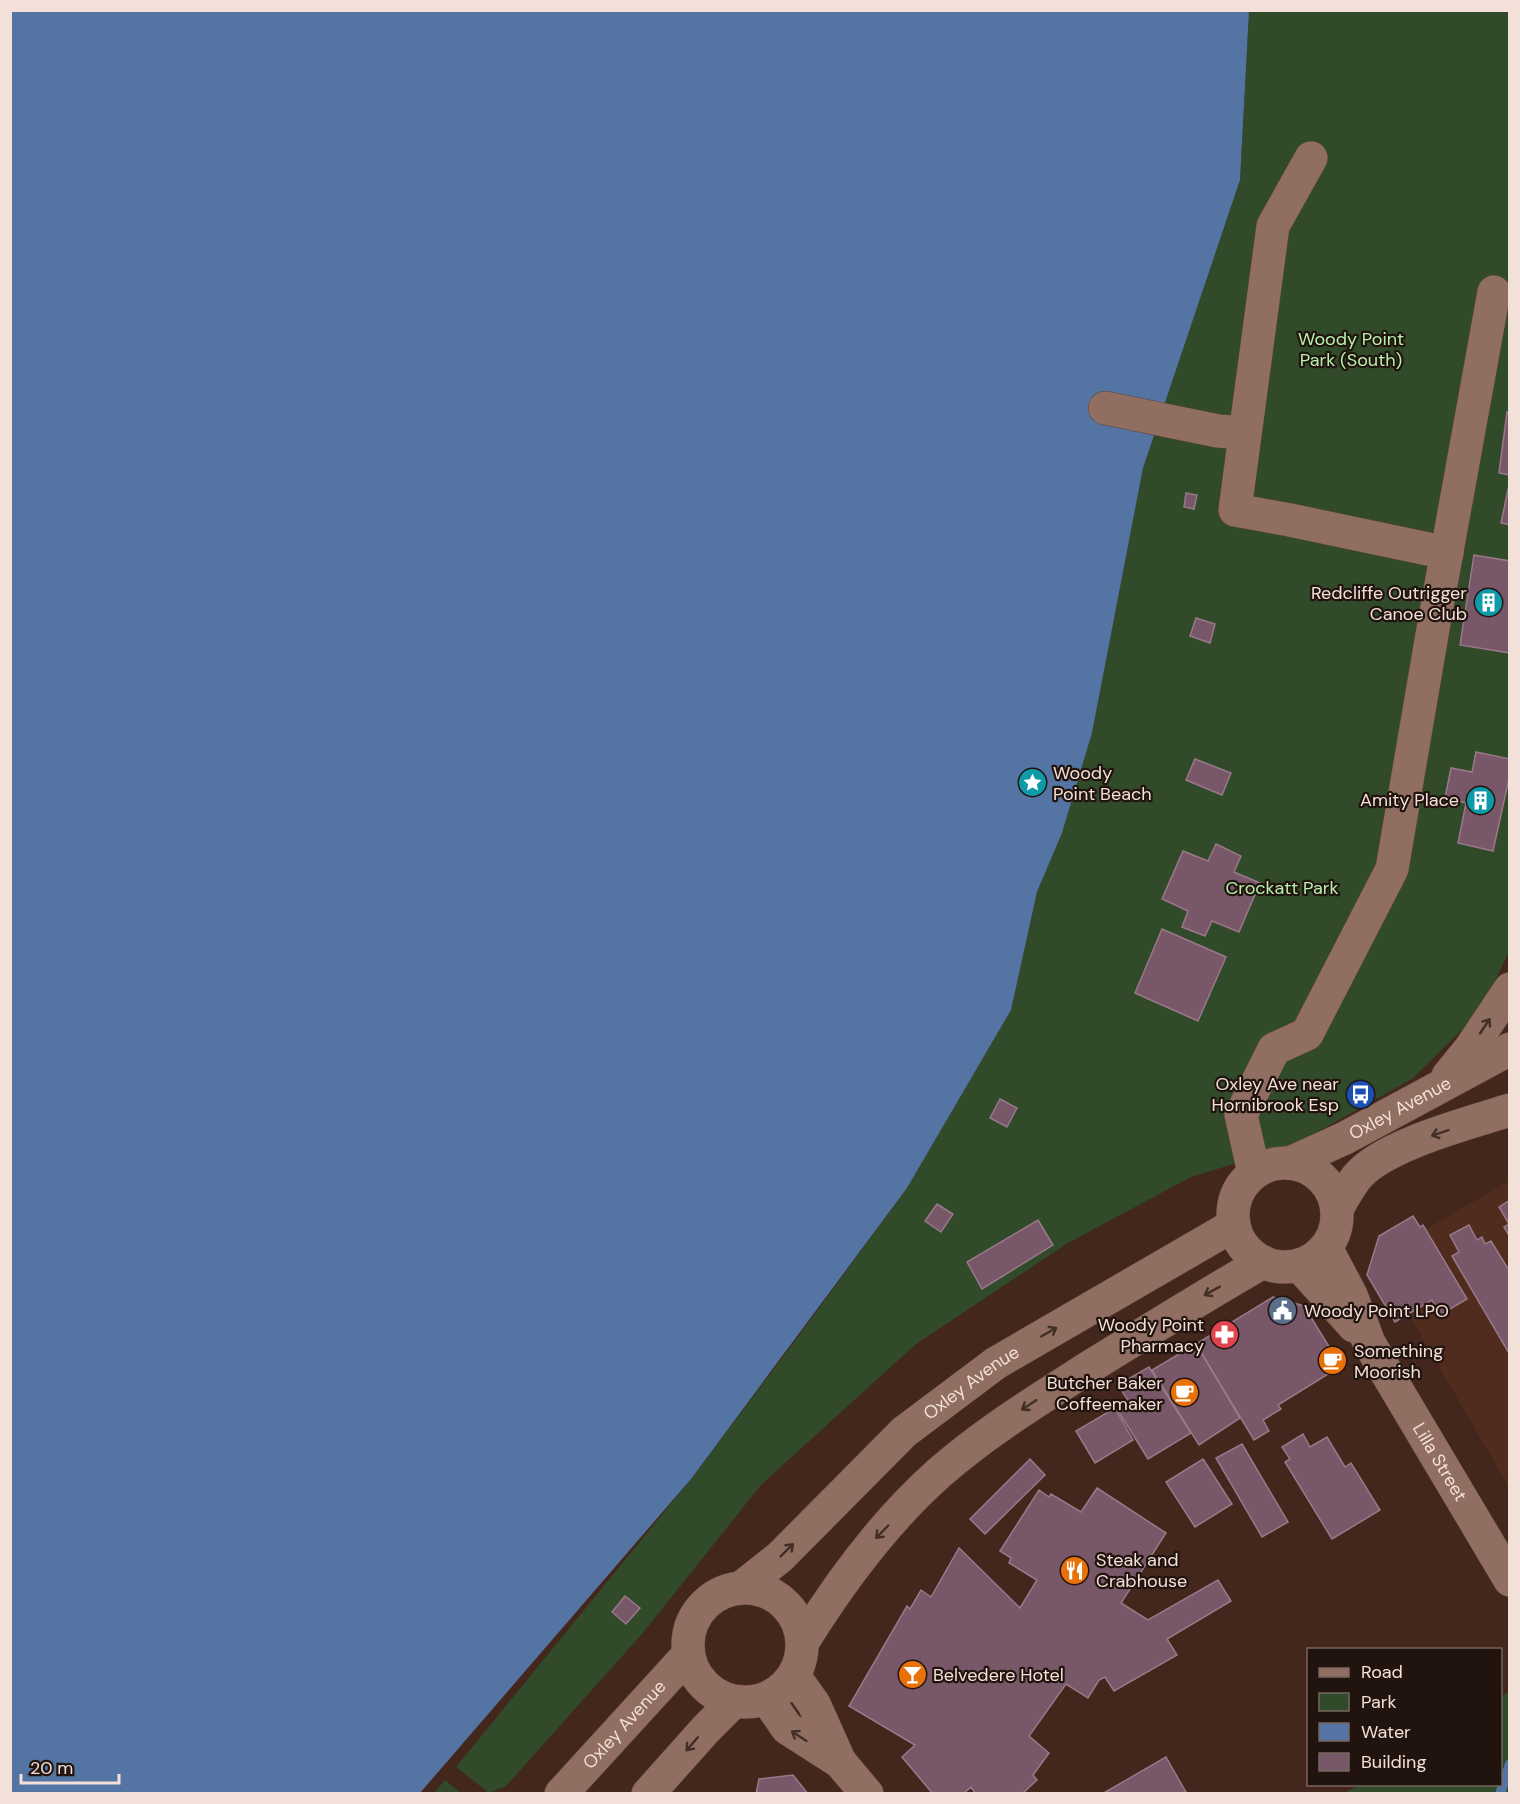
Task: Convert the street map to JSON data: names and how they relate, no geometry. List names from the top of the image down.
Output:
{
  "streets": {
    "street": ["Oxley Avenue", "Lilla Street"]
  },
  "crossings": [
    ["Oxley Avenue", "Lilla Street"]
  ],
  "parks": ["Woody Point Park (South)", "Crockatt Park"],
  "places": {
    "building": ["Redcliffe Outrigger Canoe Club", "Amity Place"],
    "place": ["Woody Point Beach"],
    "bus stop": ["Oxley Ave near Hornibrook Esp"],
    "public building": ["Woody Point LPO"],
    "pharmacy": ["Woody Point Pharmacy"],
    "cafe": ["Something Moorish", "Butcher Baker Coffeemaker"],
    "restaurant": ["Steak and Crabhouse"],
    "bar": ["Belvedere Hotel"]
  },
  "legend": [
    "Road",
    "Park",
    "Water",
    "Building"
  ],
  "scale_bar": "20 m"
}
